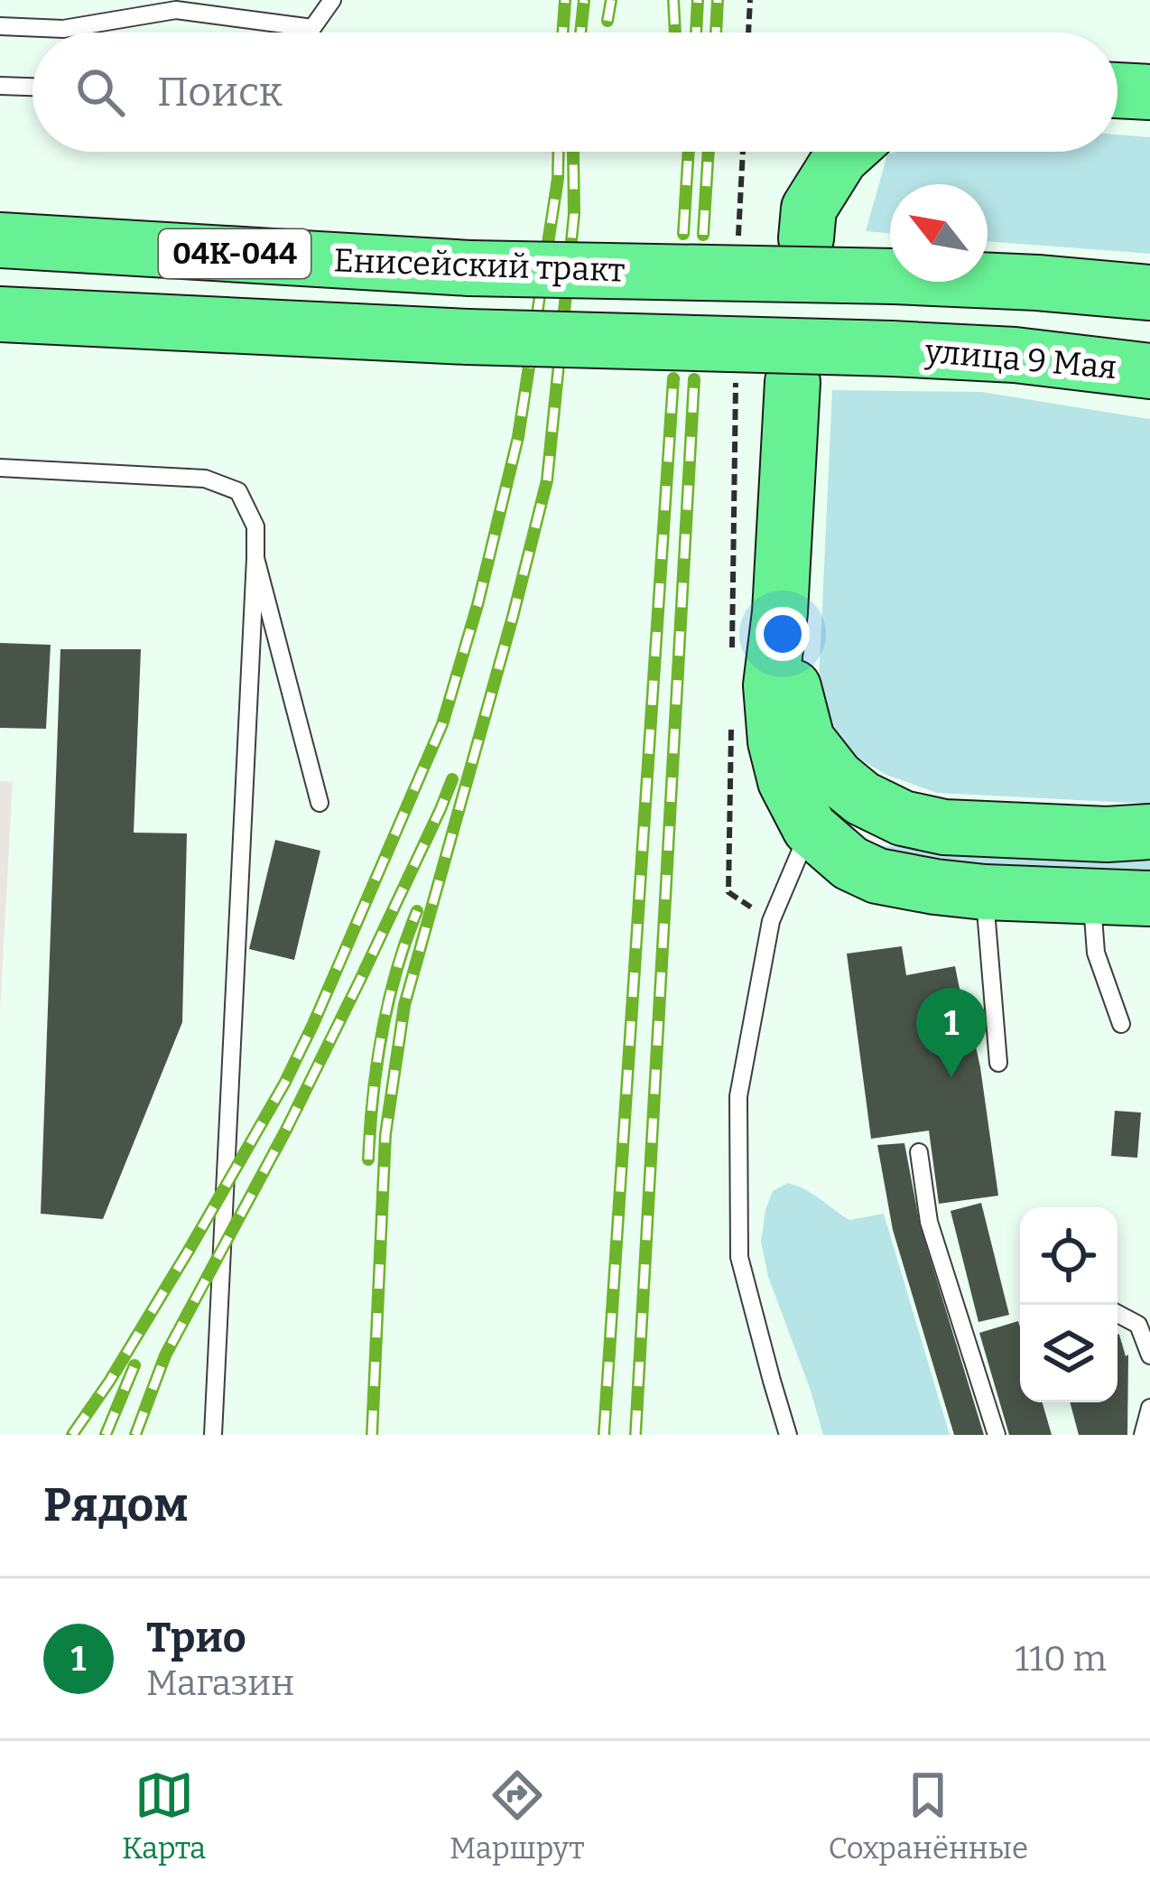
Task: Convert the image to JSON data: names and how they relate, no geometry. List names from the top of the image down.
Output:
{
  "streets": {
    "main road": ["04К-044", "Енисейский тракт", "улица 9 Мая"]
  },
  "north": "top left",
  "page": {
    "search": "Поиск",
    "pins": "1",
    "heading": "Рядом",
    "list": [
      {
        "mark": "1",
        "name": "Трио",
        "note": "Магазин",
        "value": "110 m"
      }
    ],
    "nav": ["Карта", "Маршрут", "Сохранённые"]
  }
}
